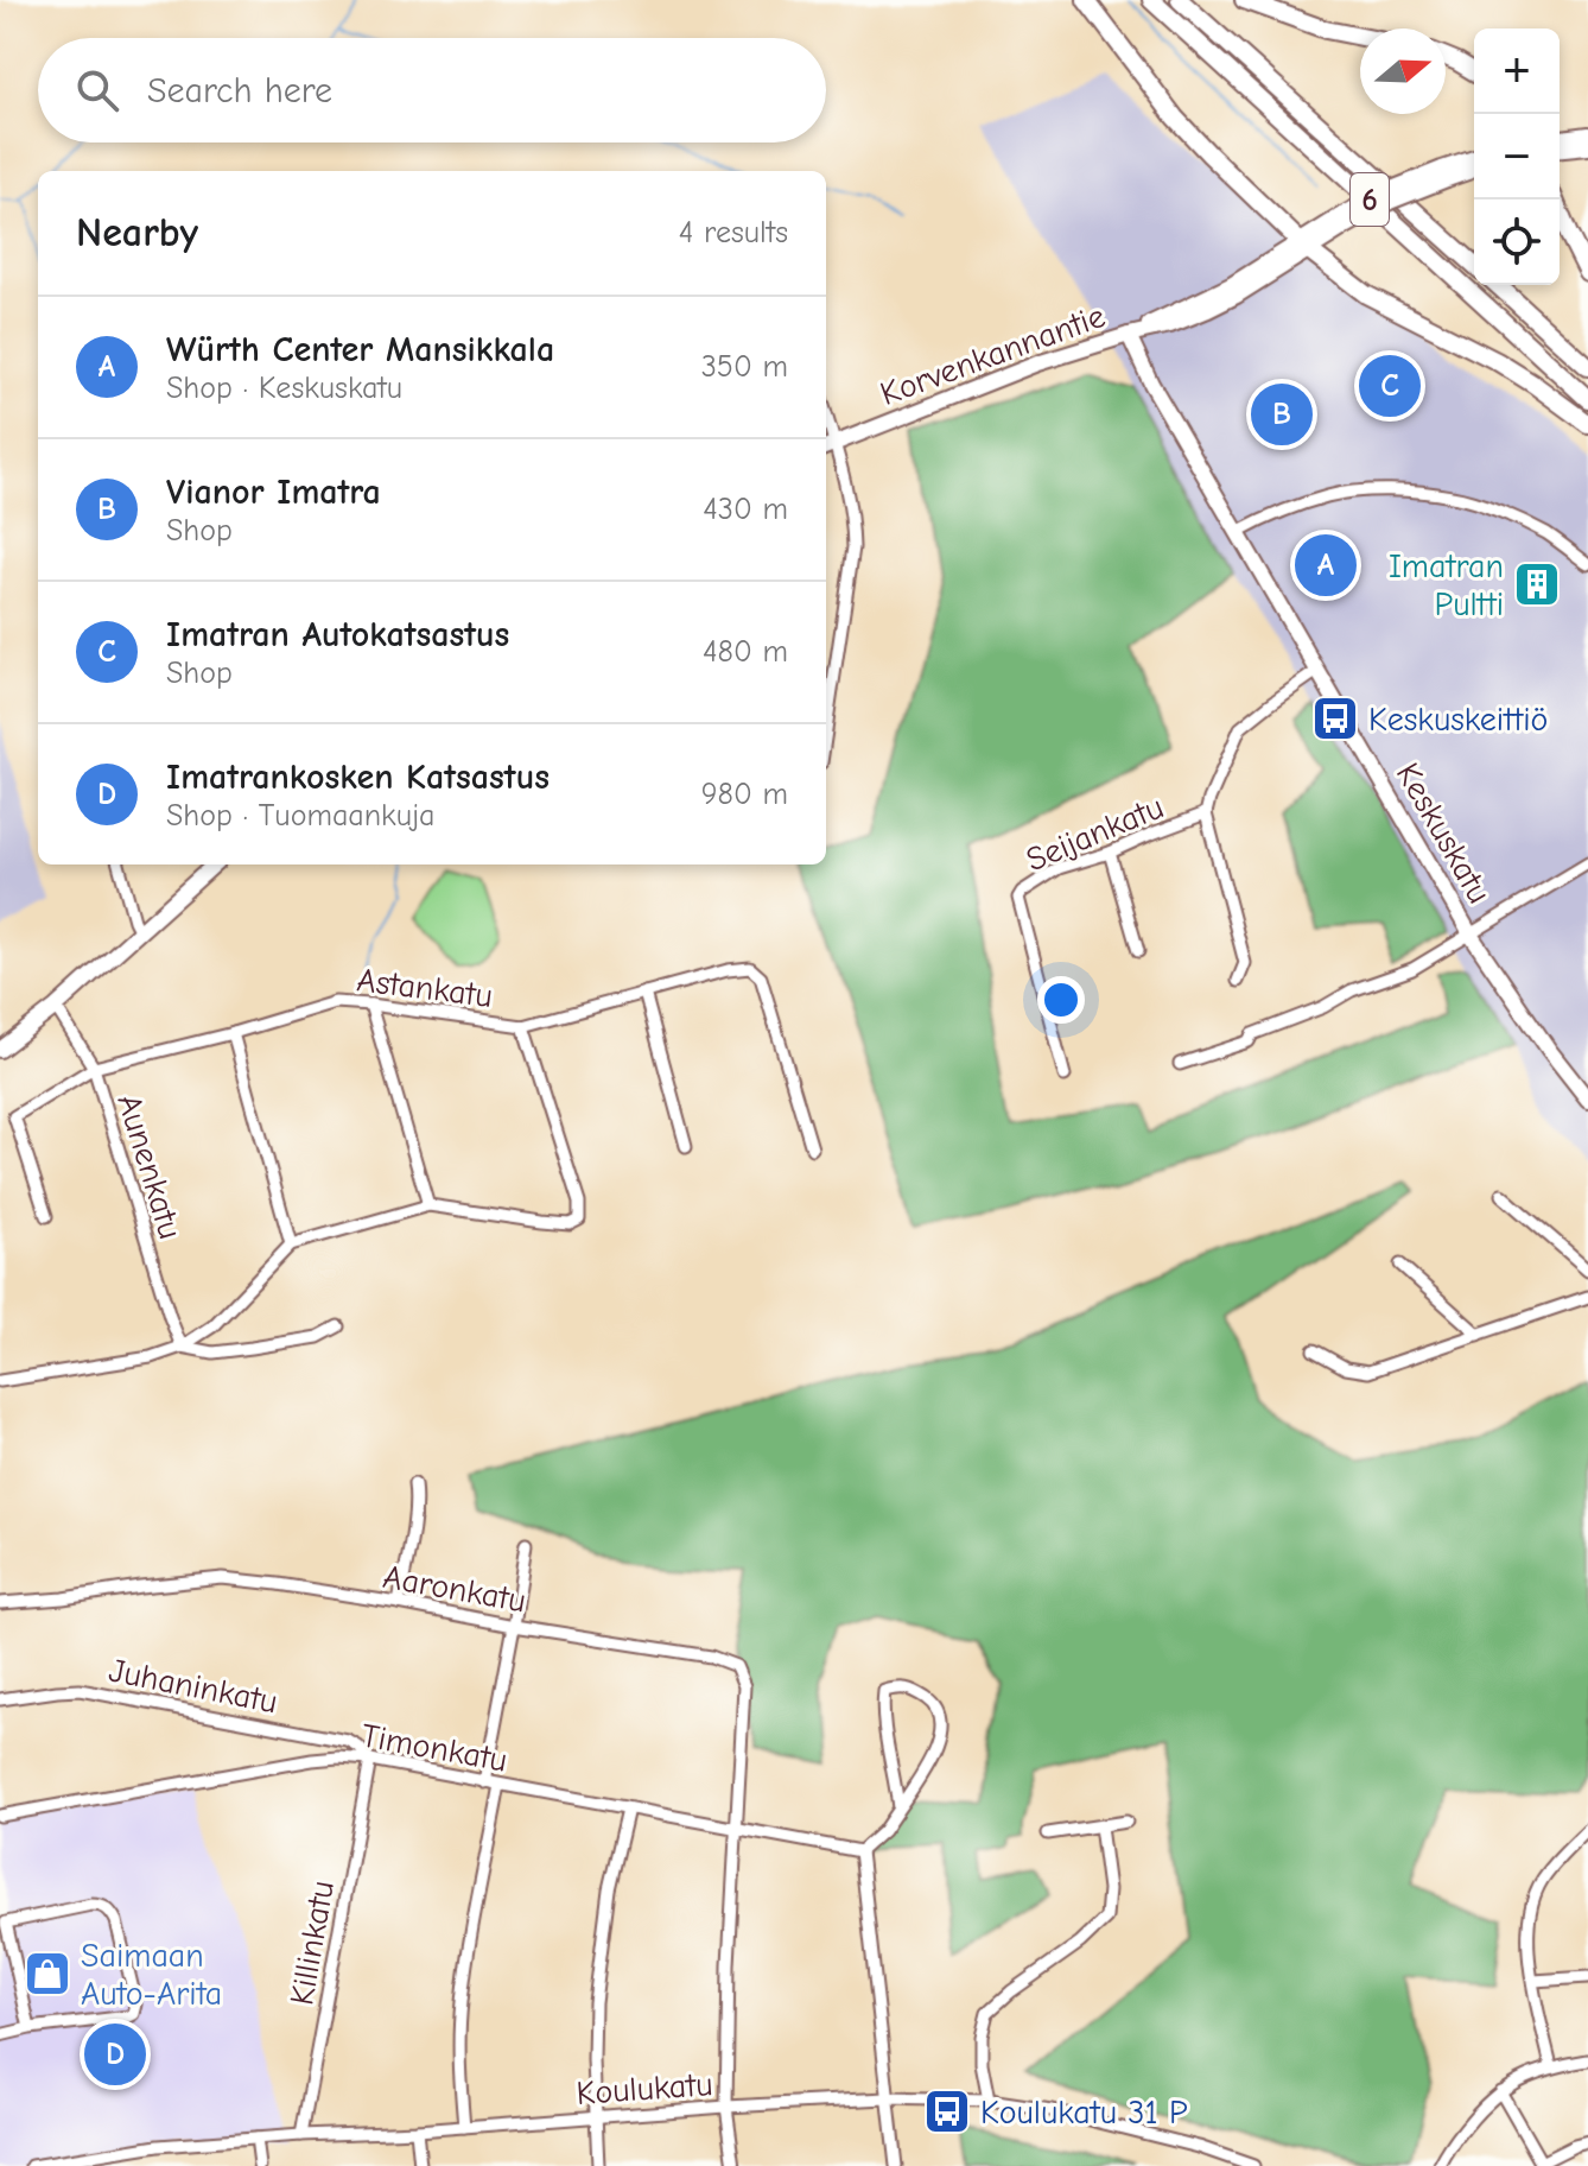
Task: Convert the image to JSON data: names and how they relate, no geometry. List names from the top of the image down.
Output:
{
  "streets": {
    "highway": ["6"],
    "main road": ["Korvenkannantie", "Keskuskatu"],
    "street": [
      "Seijankatu",
      "Astankatu",
      "Aunenkatu",
      "Aaronkatu",
      "Juhaninkatu",
      "Timonkatu",
      "Killinkatu",
      "Koulukatu"
    ]
  },
  "crossings": [
    ["Korvenkannantie", "Keskuskatu"],
    ["Astankatu", "Aunenkatu"],
    ["Aaronkatu", "Timonkatu"],
    ["Juhaninkatu", "Timonkatu"],
    ["Juhaninkatu", "Killinkatu"],
    ["Timonkatu", "Killinkatu"],
    ["Killinkatu", "Koulukatu"]
  ],
  "places": {
    "building": ["Imatran Pultti"],
    "bus stop": ["Keskuskeittiö", "Koulukatu 31 P"],
    "shop": ["Saimaan Auto-Arita"]
  },
  "north": "right",
  "page": {
    "map_buttons": ["+", "−"],
    "search": "Search here",
    "heading": ["Nearby", "4 results"],
    "list": [
      {
        "mark": "A",
        "name": "Würth Center Mansikkala",
        "note": "Shop · Keskuskatu",
        "value": "350 m"
      },
      {
        "mark": "B",
        "name": "Vianor Imatra",
        "note": "Shop",
        "value": "430 m"
      },
      {
        "mark": "C",
        "name": "Imatran Autokatsastus",
        "note": "Shop",
        "value": "480 m"
      },
      {
        "mark": "D",
        "name": "Imatrankosken Katsastus",
        "note": "Shop · Tuomaankuja",
        "value": "980 m"
      }
    ],
    "pins": [
      "C",
      "B",
      "A",
      "D"
    ]
  }
}
